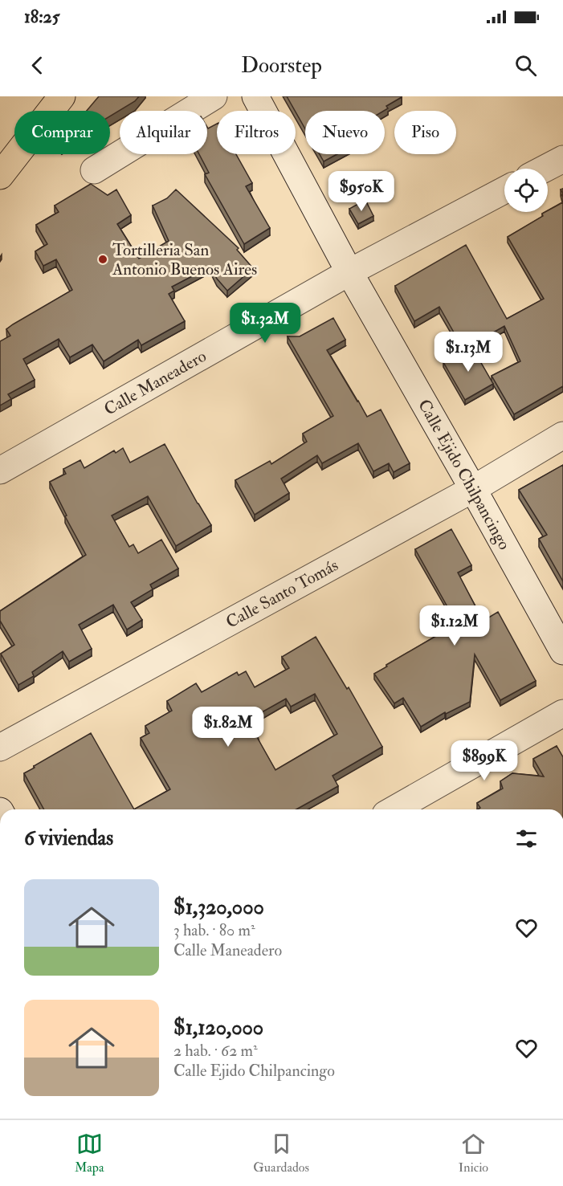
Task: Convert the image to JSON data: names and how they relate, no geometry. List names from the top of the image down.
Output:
{
  "streets": {
    "street": ["Calle Maneadero", "Calle Ejido Chilpancingo", "Calle Santo Tomás"]
  },
  "crossings": [
    ["Calle Maneadero", "Calle Ejido Chilpancingo"],
    ["Calle Ejido Chilpancingo", "Calle Santo Tomás"]
  ],
  "places": ["Tortilleria San Antonio Buenos Aires"],
  "page": {
    "status": "18:25",
    "header": "Doorstep",
    "chip": [
      "Comprar",
      "Alquilar",
      "Filtros",
      "Nuevo",
      "Piso"
    ],
    "price": [
      "$950K",
      "$1.32M",
      "$1.13M",
      "$1.12M",
      "$1.82M",
      "$899K"
    ],
    "heading": "6 viviendas",
    "list": [
      {
        "name": "$1,320,000",
        "note": "3 hab. · 80 m² · Calle Maneadero"
      },
      {
        "name": "$1,120,000",
        "note": "2 hab. · 62 m² · Calle Ejido Chilpancingo"
      }
    ],
    "tabs": ["Mapa", "Guardados", "Inicio"]
  }
}
